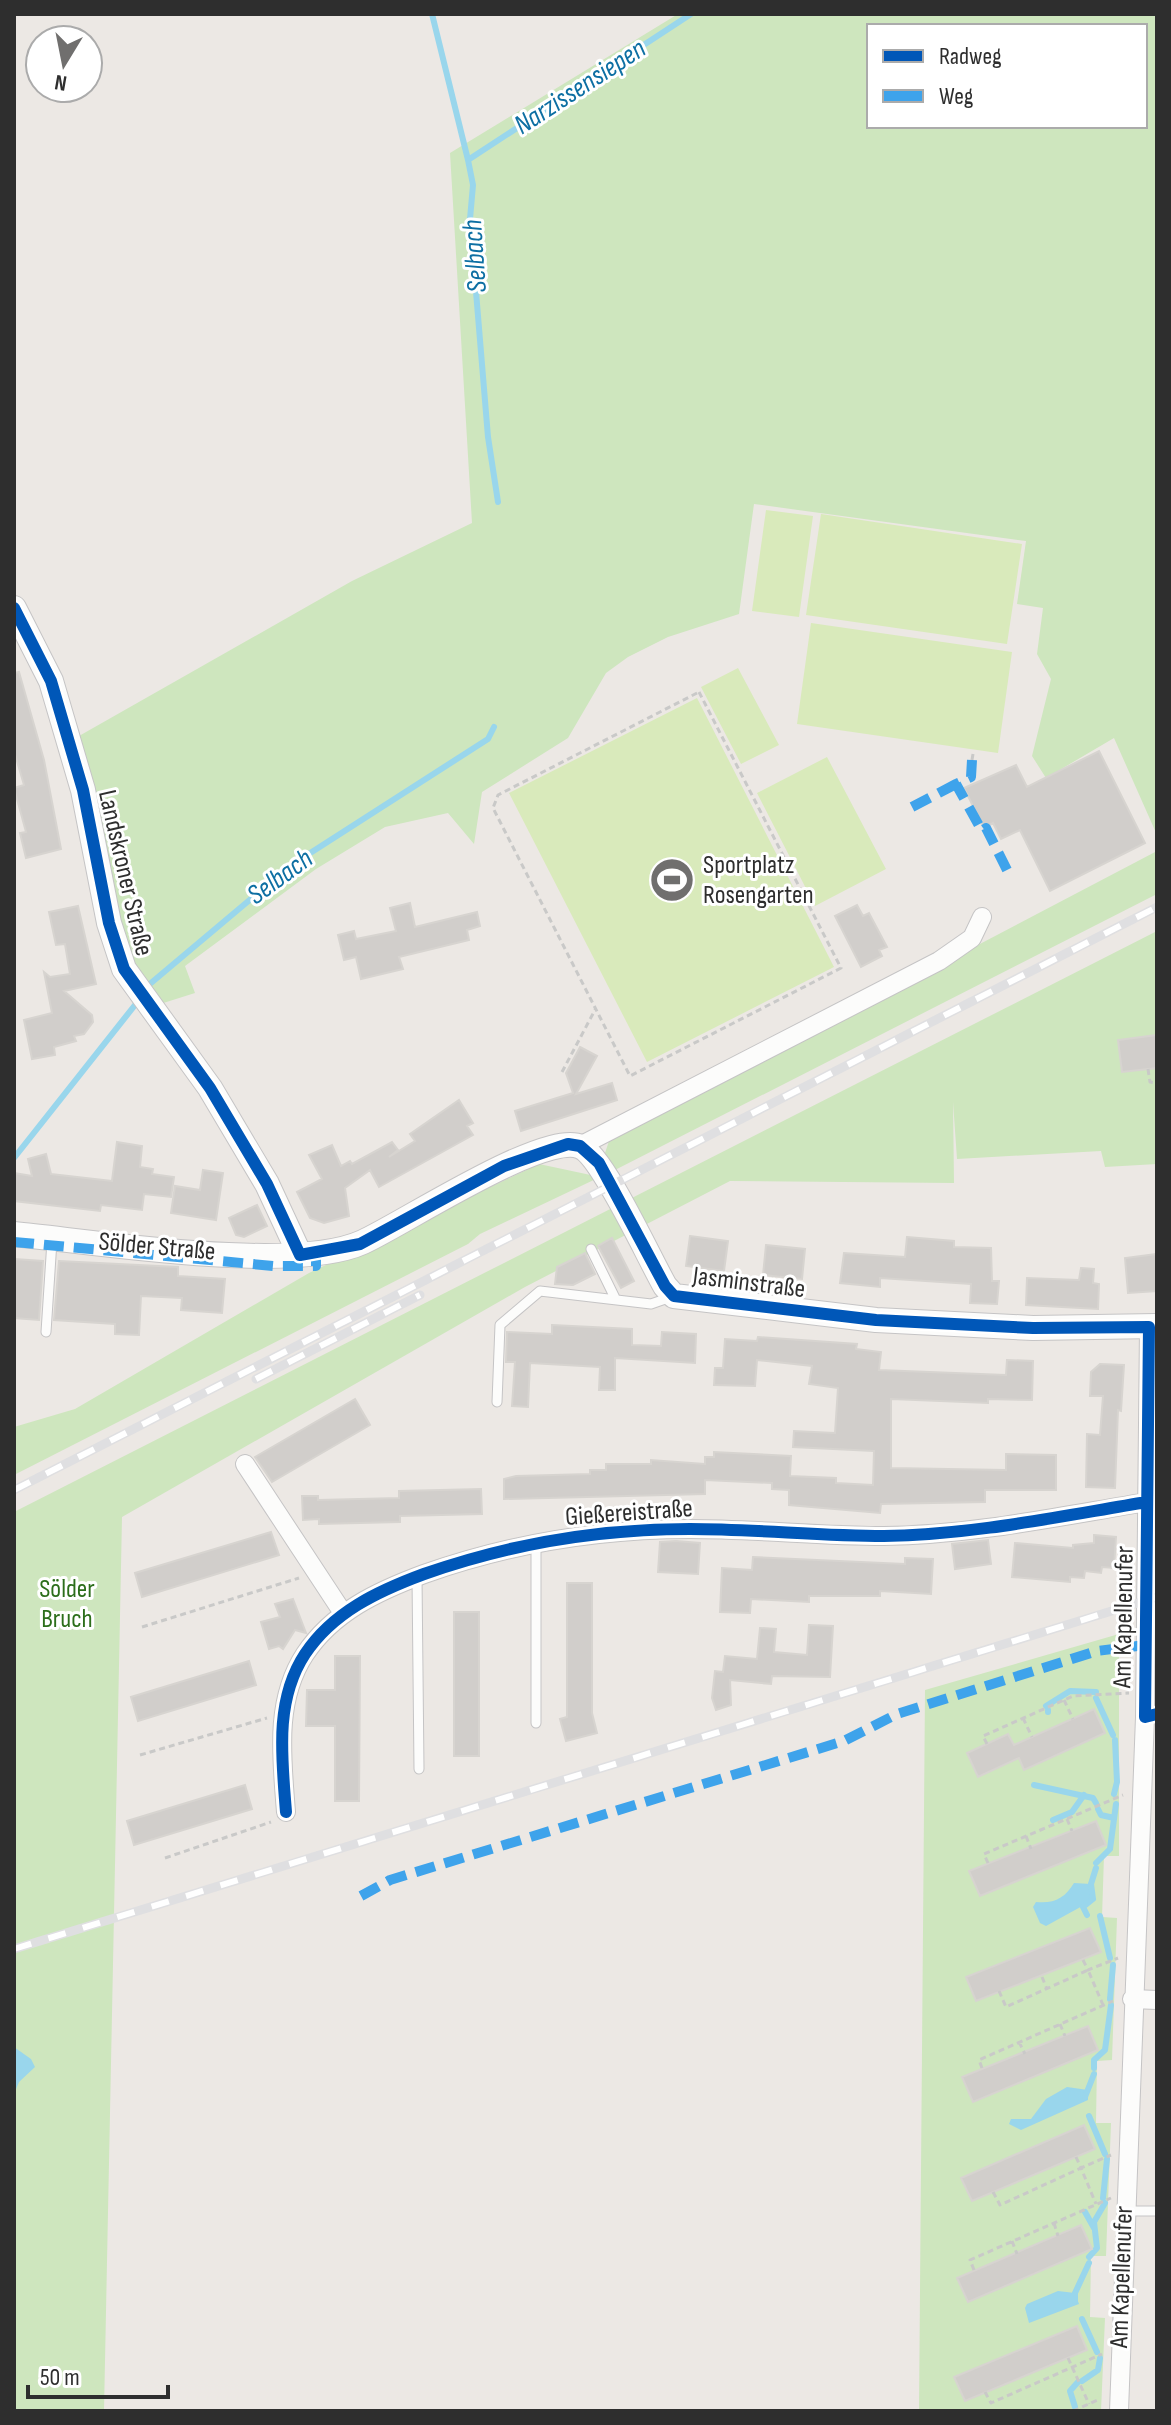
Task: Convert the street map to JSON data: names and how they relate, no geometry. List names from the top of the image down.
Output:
{
  "streets": {
    "street": [
      "Landskroner Straße",
      "Sölder Straße",
      "Jasminstraße",
      "Gießereistraße",
      "Am Kapellenufer"
    ]
  },
  "crossings": [
    ["Landskroner Straße", "Sölder Straße"],
    ["Jasminstraße", "Am Kapellenufer"],
    ["Gießereistraße", "Am Kapellenufer"]
  ],
  "water": ["Narzissensiepen", "Selbach"],
  "parks": ["Sölder Bruch"],
  "places": {
    "sports": ["Sportplatz Rosengarten"]
  },
  "legend": ["Radweg", "Weg"],
  "scale_bar": "50 m",
  "north": "bottom"
}
